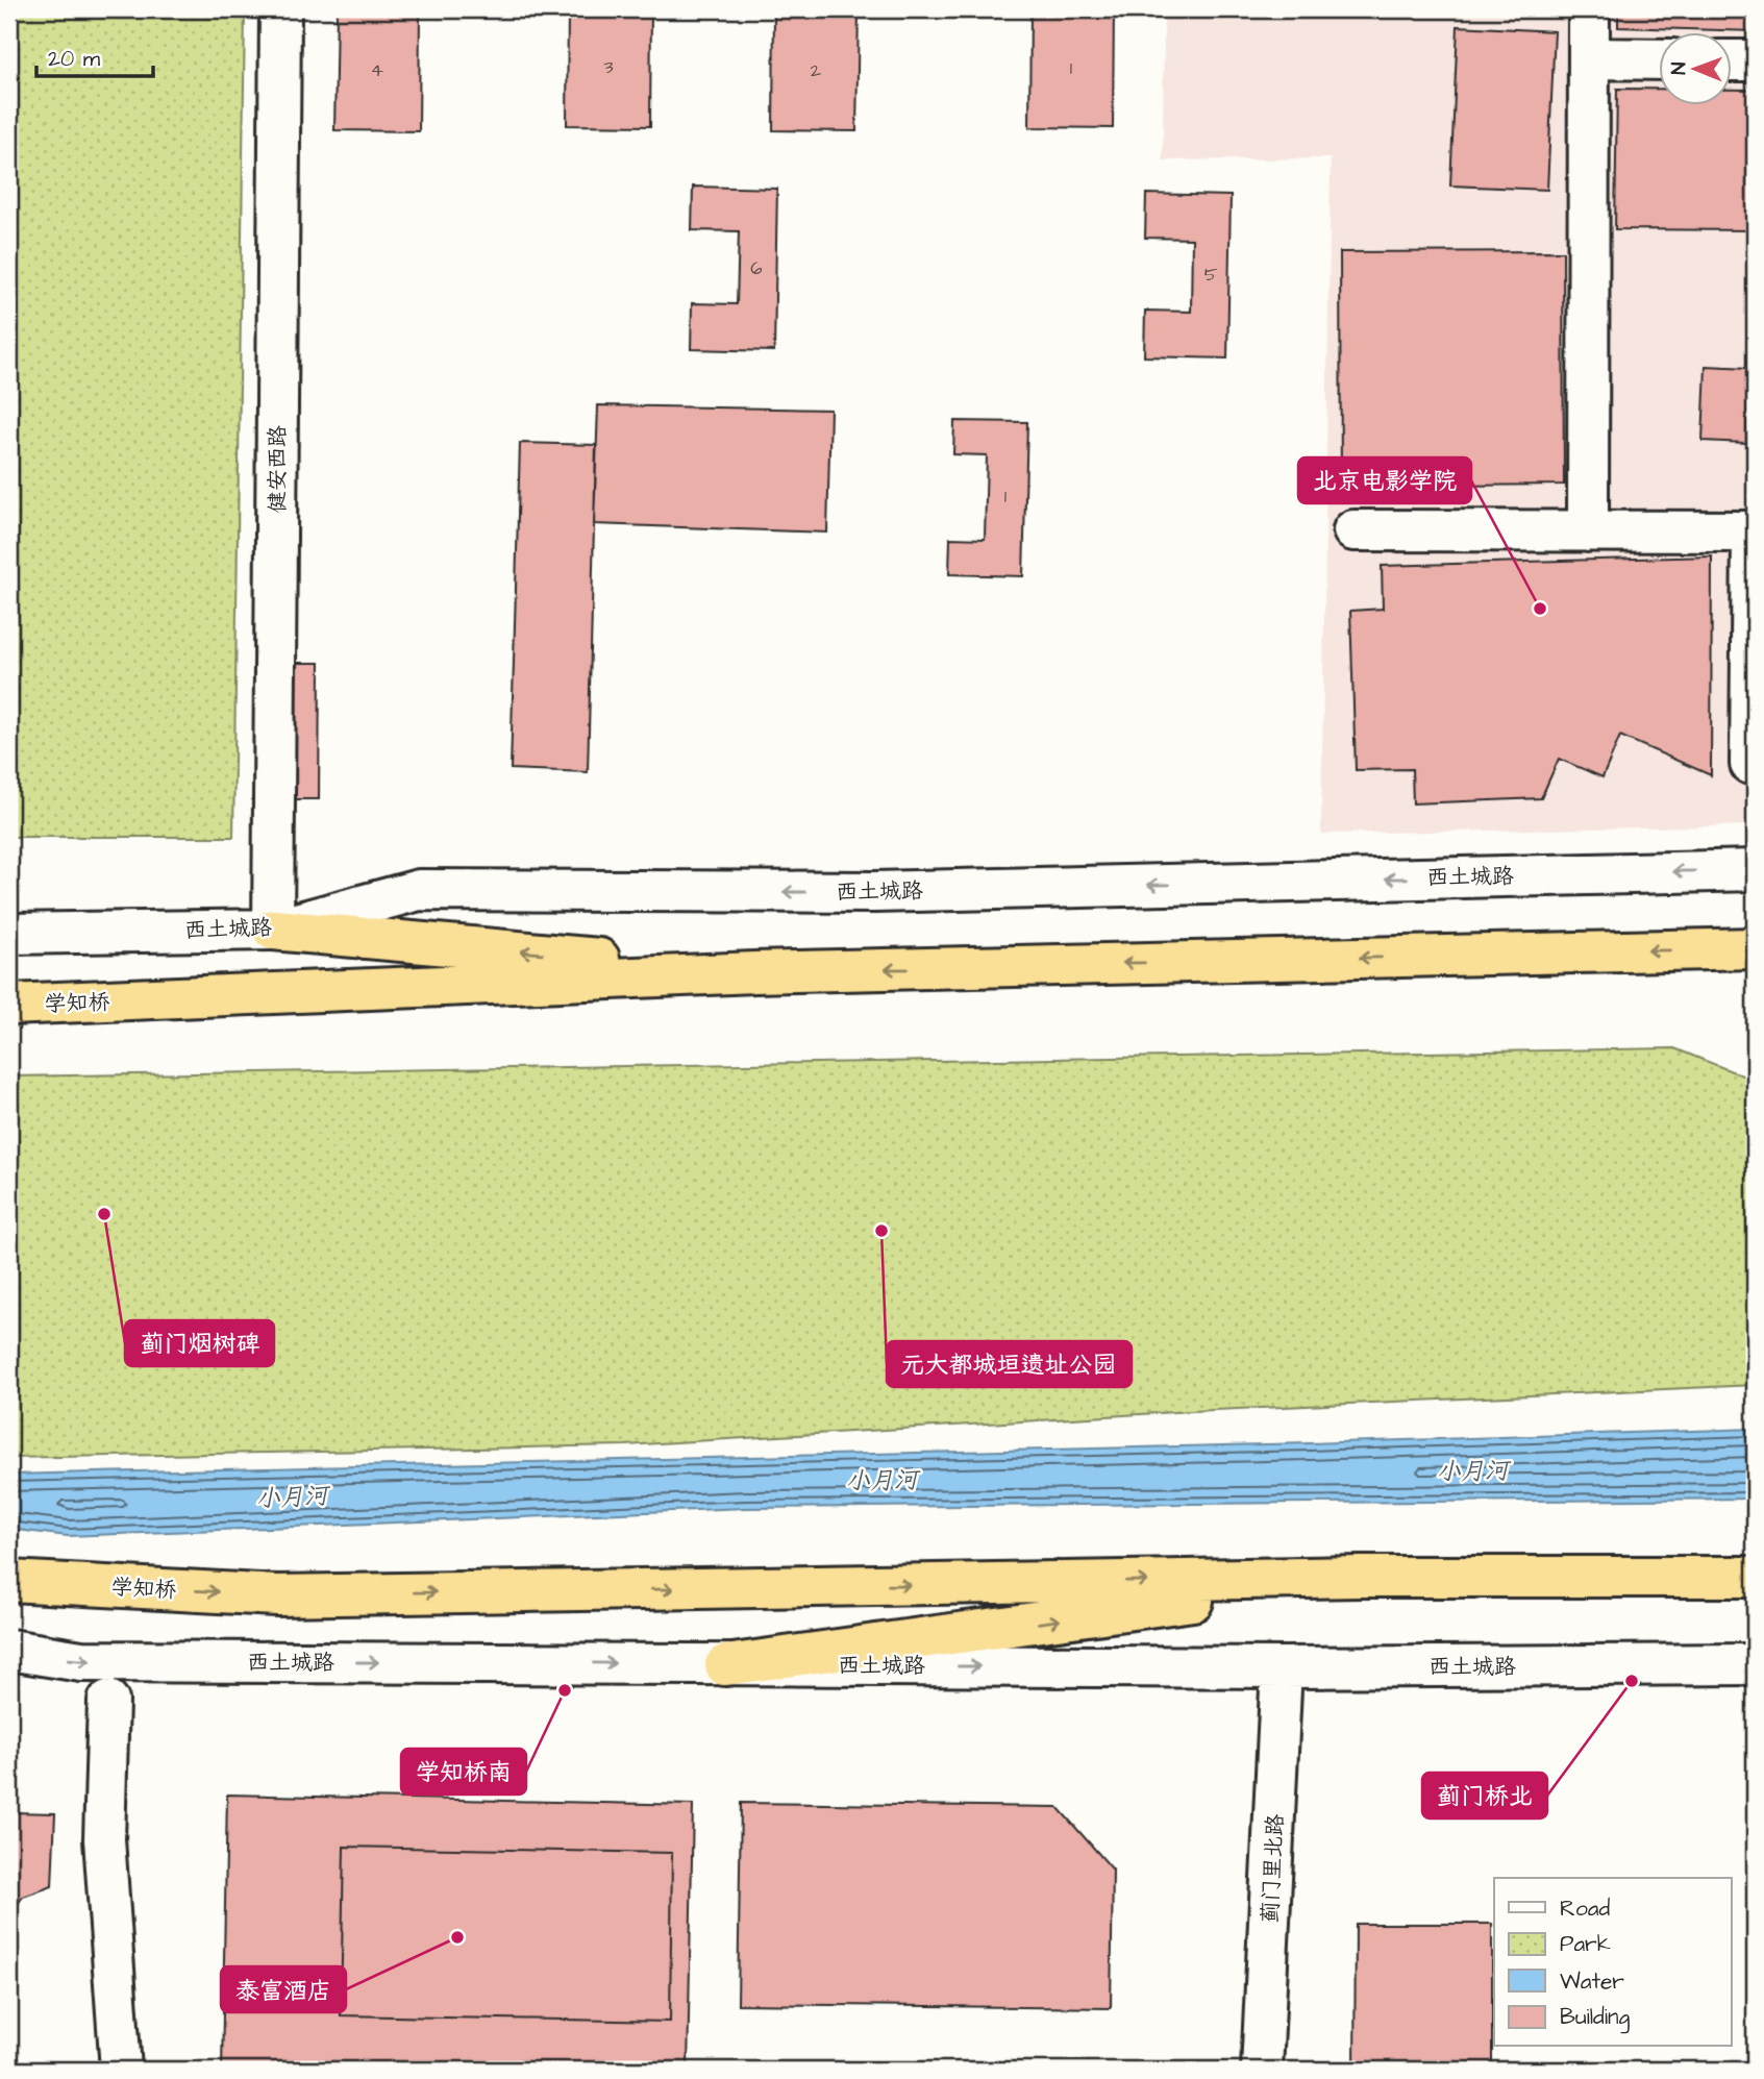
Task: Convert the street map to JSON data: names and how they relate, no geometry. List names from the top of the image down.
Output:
{
  "streets": {
    "highway": ["学知桥"],
    "street": ["健安西路", "西土城路", "蓟门里北路"]
  },
  "crossings": [
    ["健安西路", "西土城路"],
    ["西土城路", "蓟门里北路"]
  ],
  "water": ["小月河"],
  "places": [
    "北京电影学院",
    "蓟门烟树碑",
    "元大都城垣遗址公园",
    "蓟门桥北",
    "学知桥南",
    "泰富酒店"
  ],
  "house_numbers": [
    "3",
    "1",
    "4",
    "2",
    "6",
    "5",
    "1"
  ],
  "legend": [
    "Road",
    "Park",
    "Water",
    "Building"
  ],
  "scale_bar": "20 m",
  "north": "left"
}
